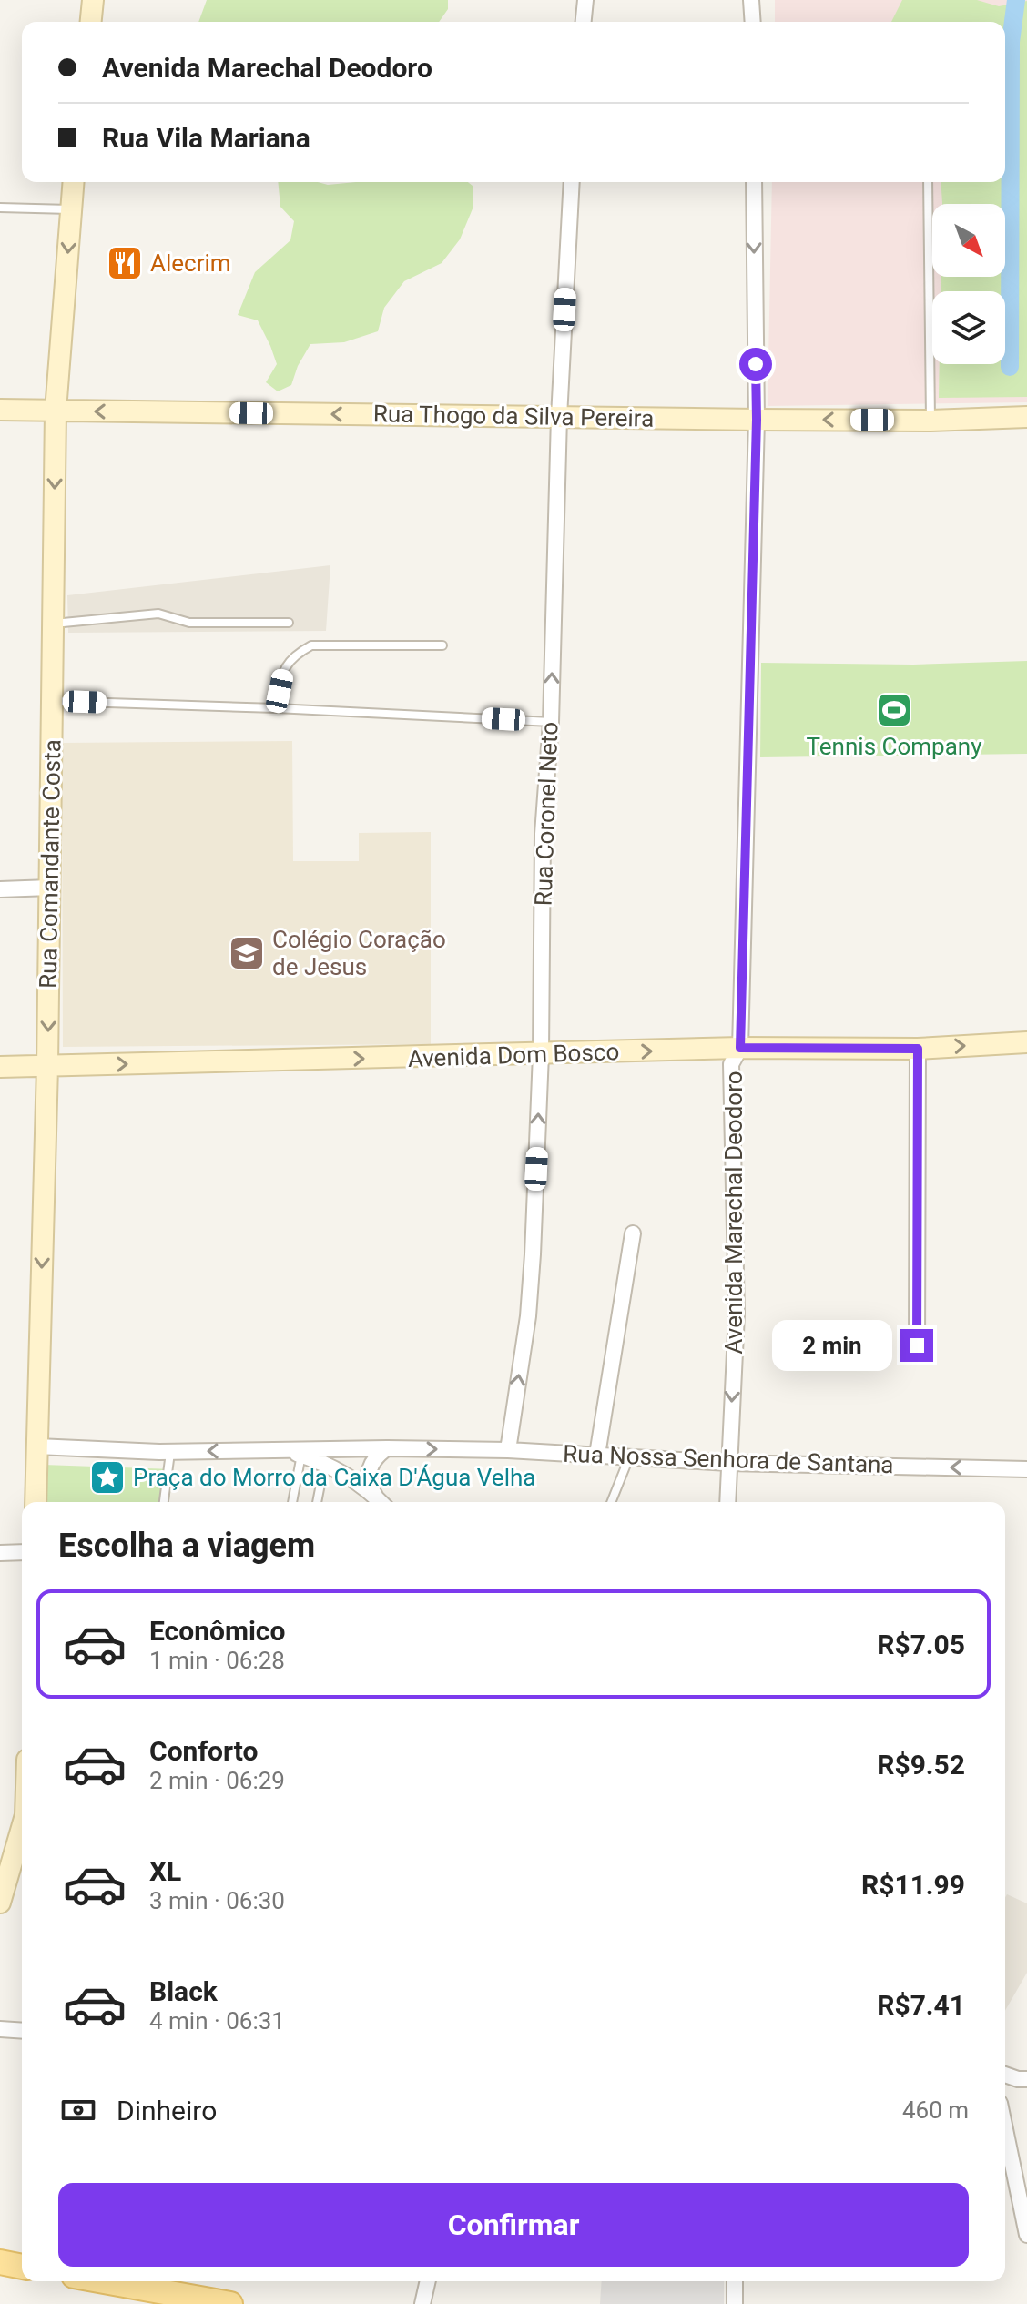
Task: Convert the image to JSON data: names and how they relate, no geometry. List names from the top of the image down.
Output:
{
  "streets": {
    "street": [
      "Rua Thogo da Silva Pereira",
      "Rua Coronel Neto",
      "Rua Comandante Costa",
      "Avenida Dom Bosco",
      "Avenida Marechal Deodoro",
      "Rua Nossa Senhora de Santana"
    ]
  },
  "crossings": [
    ["Rua Thogo da Silva Pereira", "Rua Coronel Neto"],
    ["Rua Thogo da Silva Pereira", "Rua Comandante Costa"],
    ["Rua Thogo da Silva Pereira", "Avenida Marechal Deodoro"],
    ["Rua Coronel Neto", "Avenida Dom Bosco"],
    ["Rua Coronel Neto", "Rua Nossa Senhora de Santana"],
    ["Rua Comandante Costa", "Avenida Dom Bosco"],
    ["Rua Comandante Costa", "Rua Nossa Senhora de Santana"],
    ["Avenida Dom Bosco", "Avenida Marechal Deodoro"],
    ["Avenida Marechal Deodoro", "Rua Nossa Senhora de Santana"]
  ],
  "one_way": ["Rua Thogo da Silva Pereira", "Rua Comandante Costa", "Avenida Dom Bosco"],
  "places": {
    "restaurant": ["Alecrim"],
    "sports": ["Tennis Company"],
    "school or university": ["Colégio Coração de Jesus"],
    "place": ["Praça do Morro da Caixa D'Água Velha"]
  },
  "north": "bottom right",
  "page": {
    "banner": ["Avenida Marechal Deodoro", "Rua Vila Mariana"],
    "bubble": "2 min",
    "heading": "Escolha a viagem",
    "list": [
      {
        "name": "Econômico",
        "note": "1 min · 06:28",
        "value": "R$7.05"
      },
      {
        "name": "Conforto",
        "note": "2 min · 06:29",
        "value": "R$9.52"
      },
      {
        "name": "XL",
        "note": "3 min · 06:30",
        "value": "R$11.99"
      },
      {
        "name": "Black",
        "note": "4 min · 06:31",
        "value": "R$7.41"
      }
    ],
    "pay": ["Dinheiro", "460 m"],
    "buttons": "Confirmar"
  }
}
